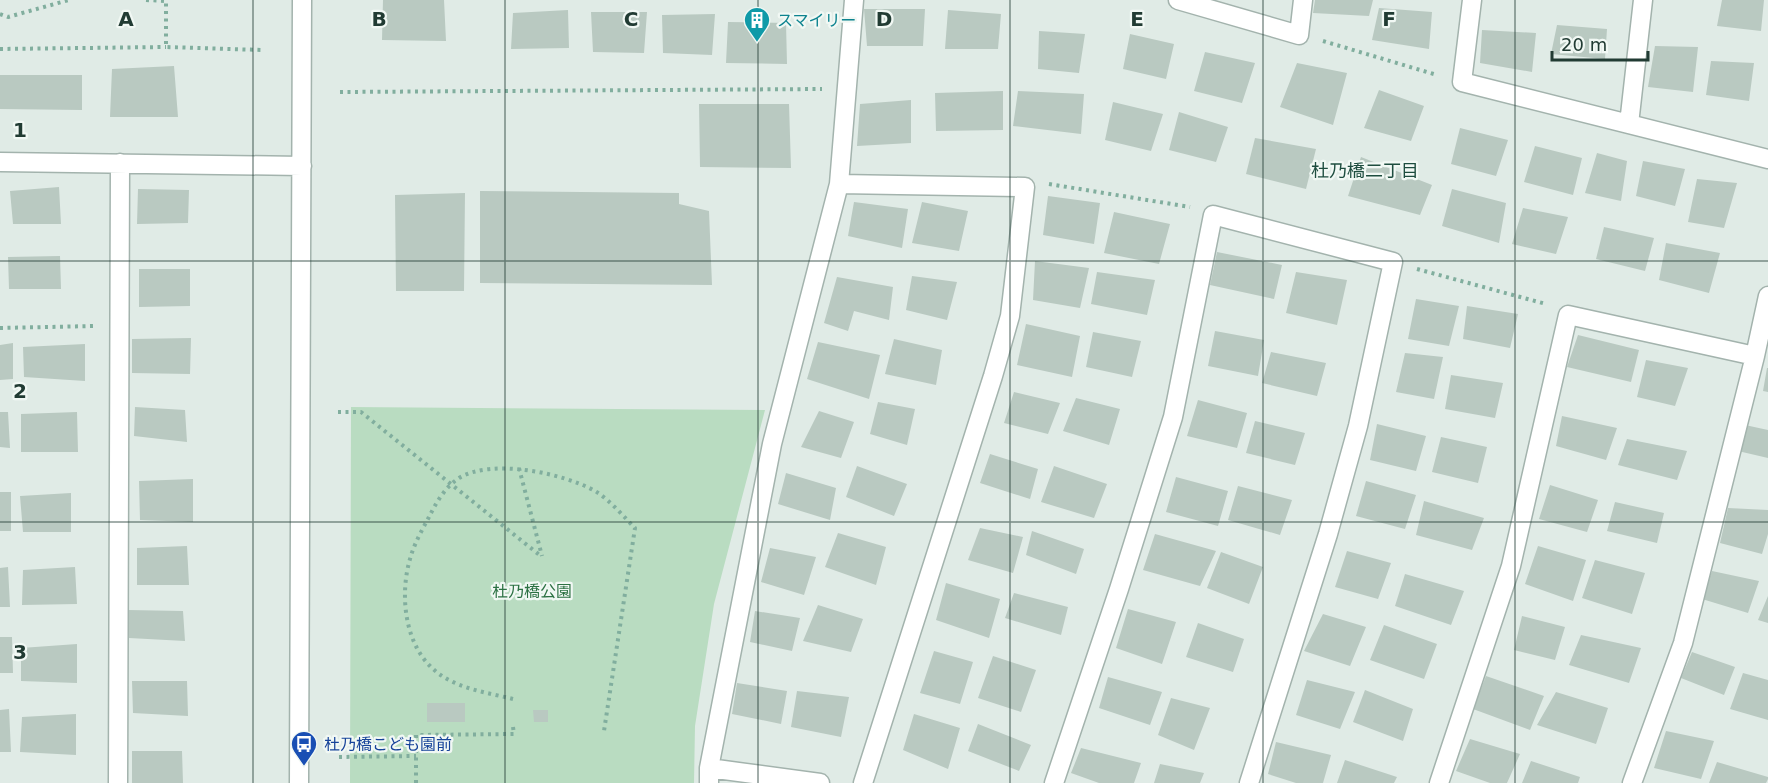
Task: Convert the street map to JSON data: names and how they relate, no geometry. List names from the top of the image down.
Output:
{
  "districts": ["杜乃橋二丁目"],
  "parks": ["杜乃橋公園"],
  "places": {
    "building": ["スマイリー"],
    "bus stop": ["杜乃橋こども園前"]
  },
  "scale_bar": "20 m",
  "grid": {
    "columns": [
      "A",
      "B",
      "C",
      "D",
      "E",
      "F"
    ],
    "rows": ["1", "2", "3"]
  }
}
